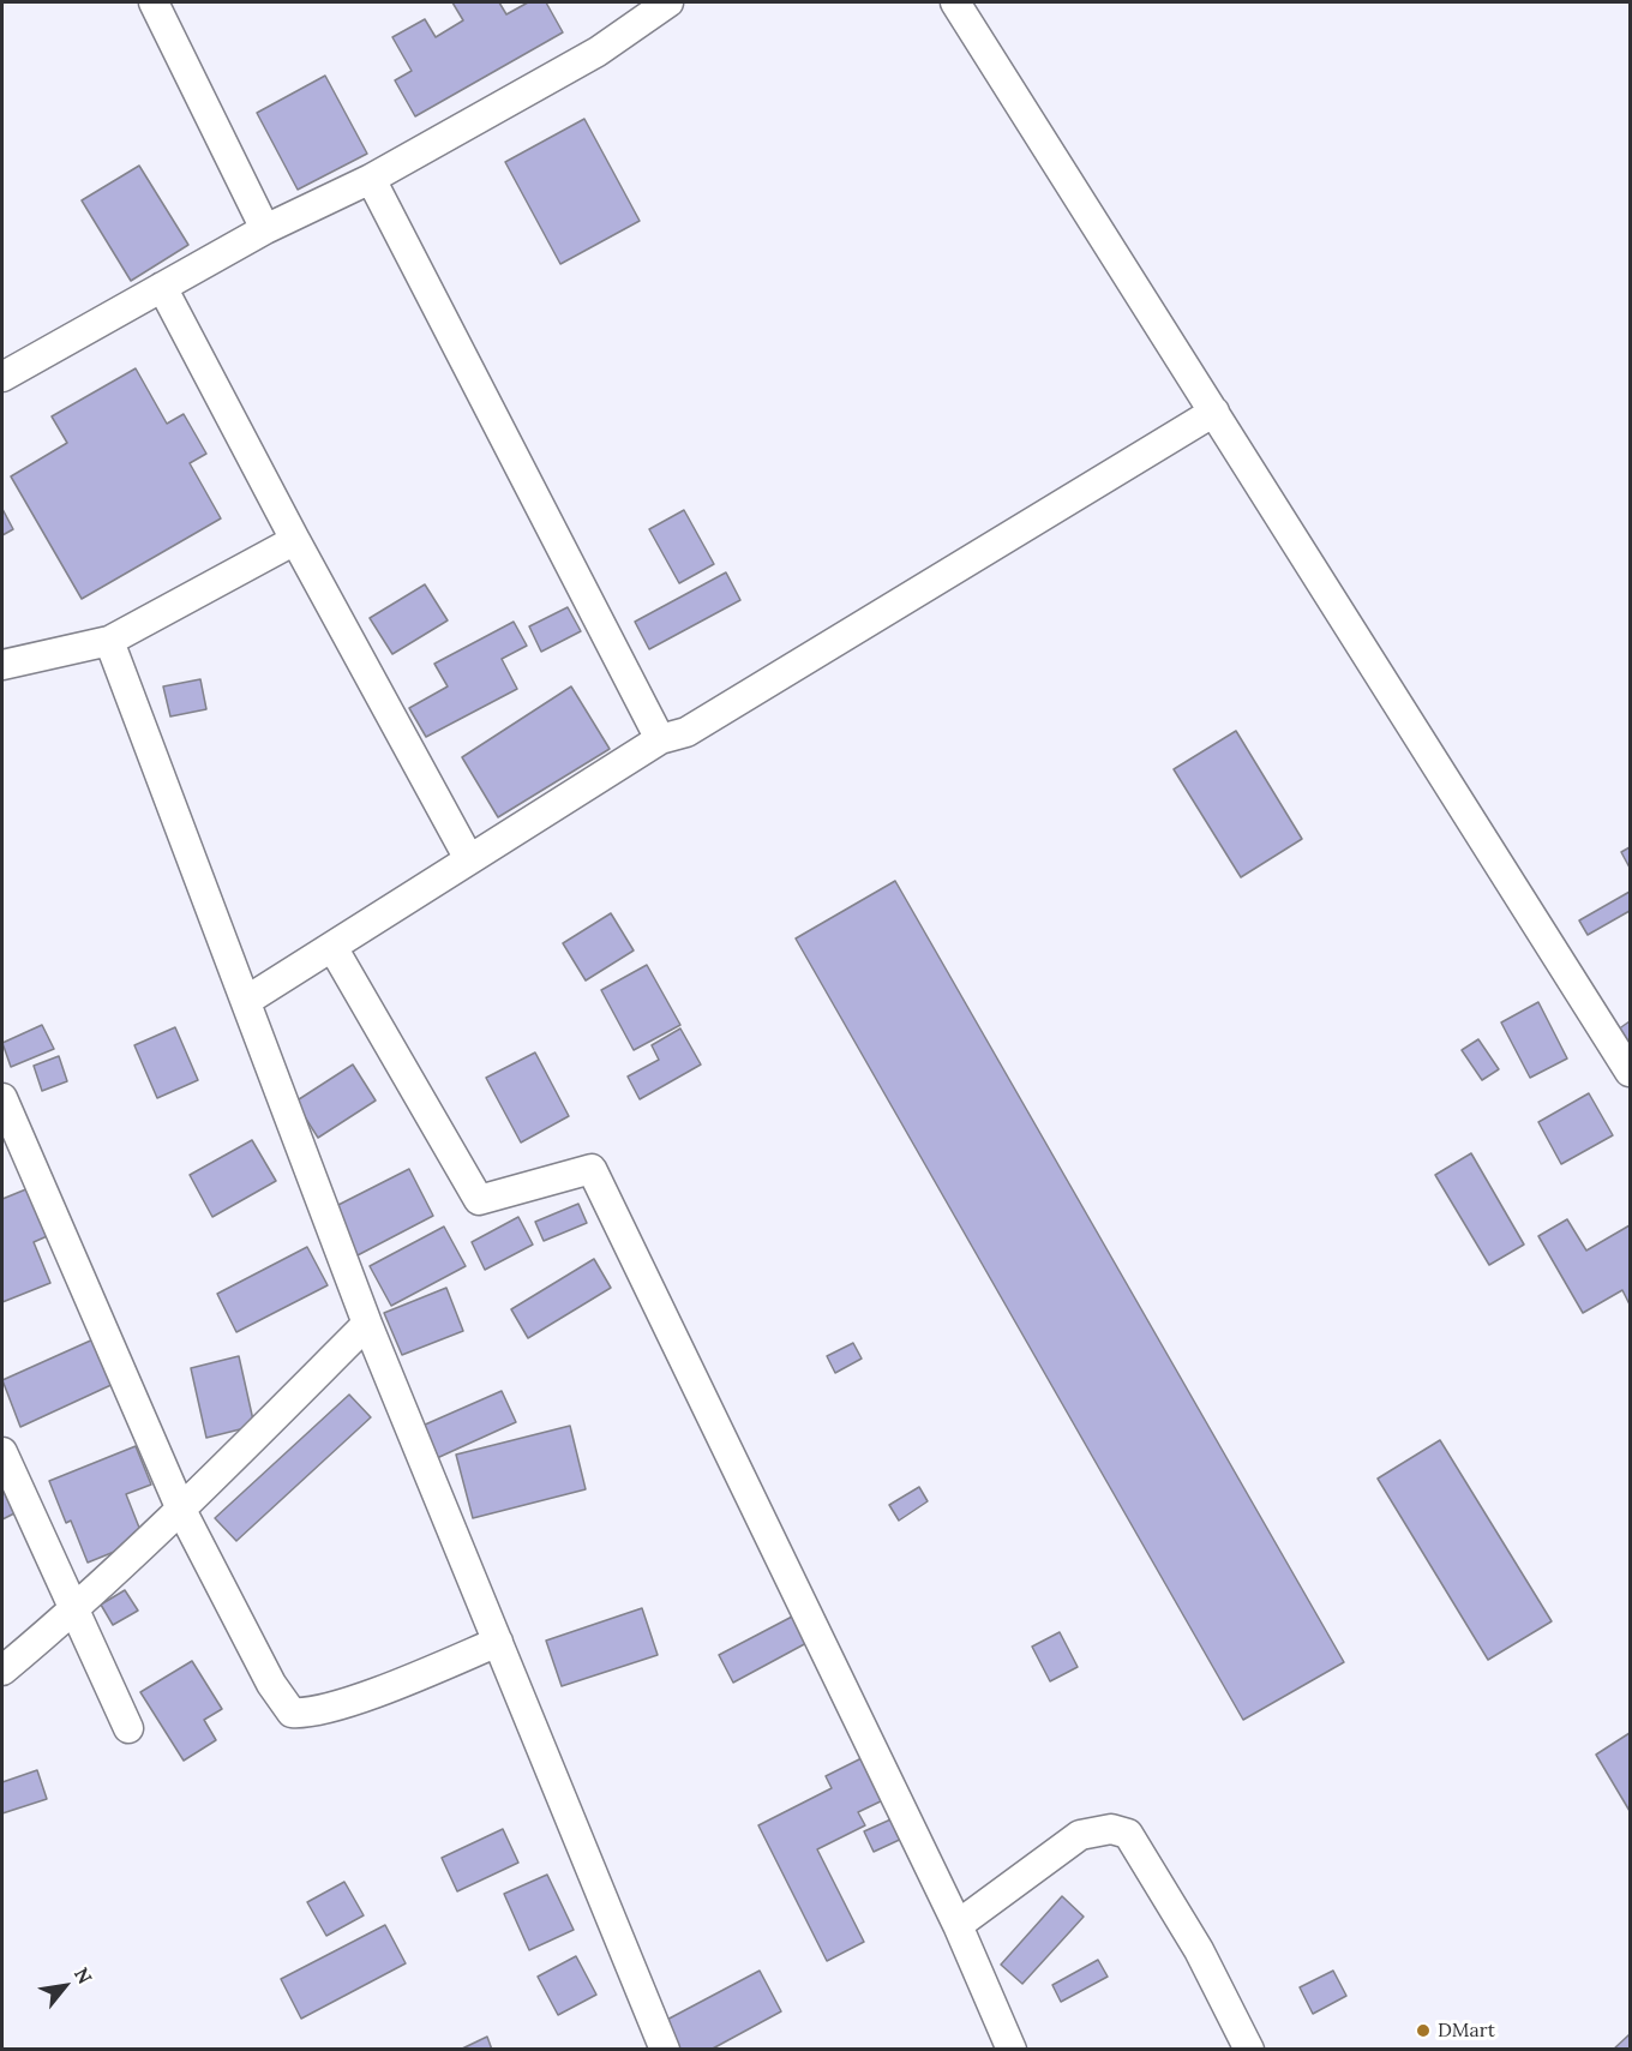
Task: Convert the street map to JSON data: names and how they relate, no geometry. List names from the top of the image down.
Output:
{
  "places": ["DMart"],
  "north": "top right"
}
